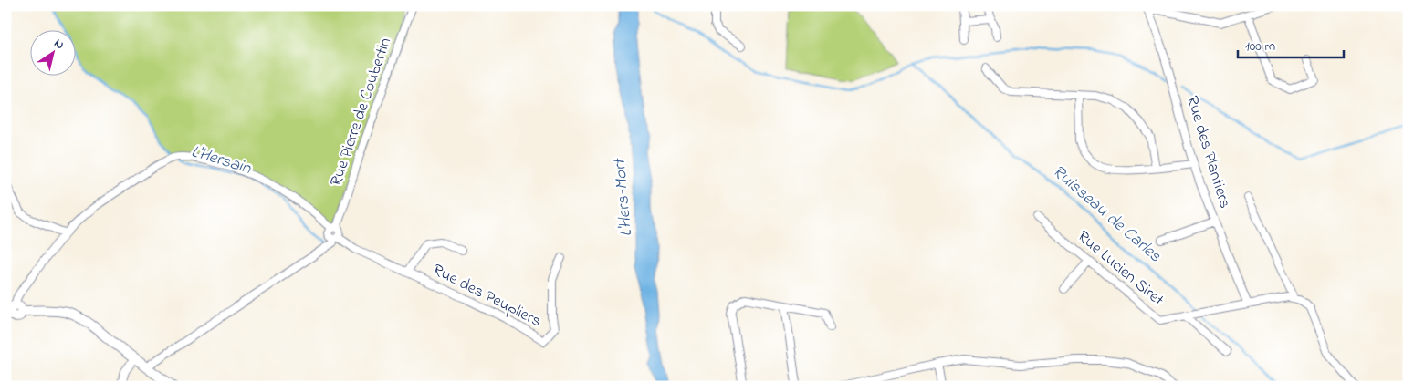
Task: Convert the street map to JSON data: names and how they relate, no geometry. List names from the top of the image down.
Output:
{
  "streets": {
    "street": [
      "Rue Pierre de Coubertin",
      "Rue des Plantiers",
      "Rue Lucien Siret",
      "Rue des Peupliers"
    ]
  },
  "crossings": [
    ["Rue des Plantiers", "Rue Lucien Siret"]
  ],
  "water": ["L'Hersain", "L'Hers-Mort", "Ruisseau de Carles"],
  "scale_bar": "100 m",
  "north": "top right"
}
